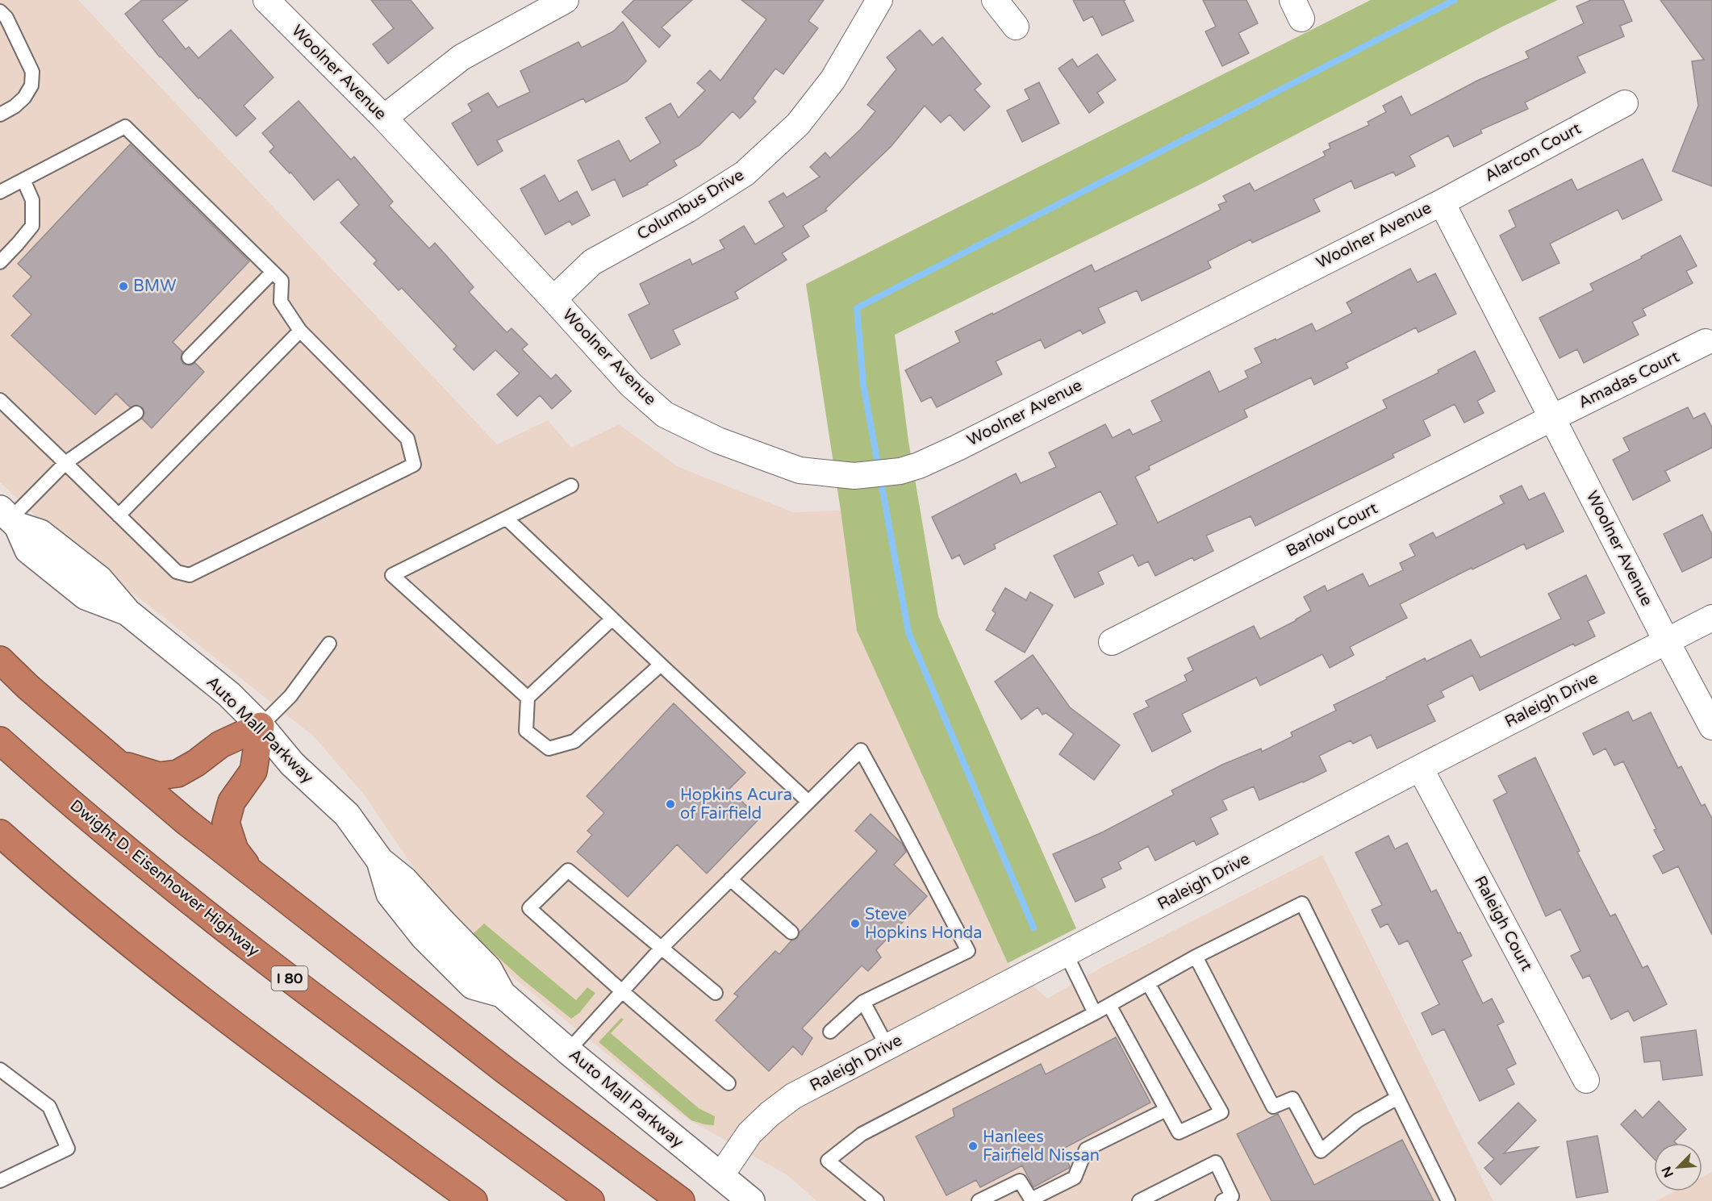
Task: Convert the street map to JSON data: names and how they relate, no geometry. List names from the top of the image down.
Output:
{
  "streets": {
    "highway": ["Dwight D. Eisenhower Highway", "I 80"],
    "street": [
      "Woolner Avenue",
      "Alarcon Court",
      "Columbus Drive",
      "Amadas Court",
      "Barlow Court",
      "Raleigh Drive",
      "Auto Mall Parkway",
      "Raleigh Court"
    ]
  },
  "crossings": [
    ["Woolner Avenue", "Alarcon Court"],
    ["Woolner Avenue", "Columbus Drive"],
    ["Woolner Avenue", "Amadas Court"],
    ["Woolner Avenue", "Barlow Court"],
    ["Woolner Avenue", "Raleigh Drive"],
    ["Amadas Court", "Barlow Court"],
    ["Raleigh Drive", "Auto Mall Parkway"],
    ["Raleigh Drive", "Raleigh Court"]
  ],
  "places": [
    "BMW",
    "Hopkins Acura of Fairfield",
    "Steve Hopkins Honda",
    "Hanlees Fairfield Nissan"
  ],
  "north": "bottom left"
}
